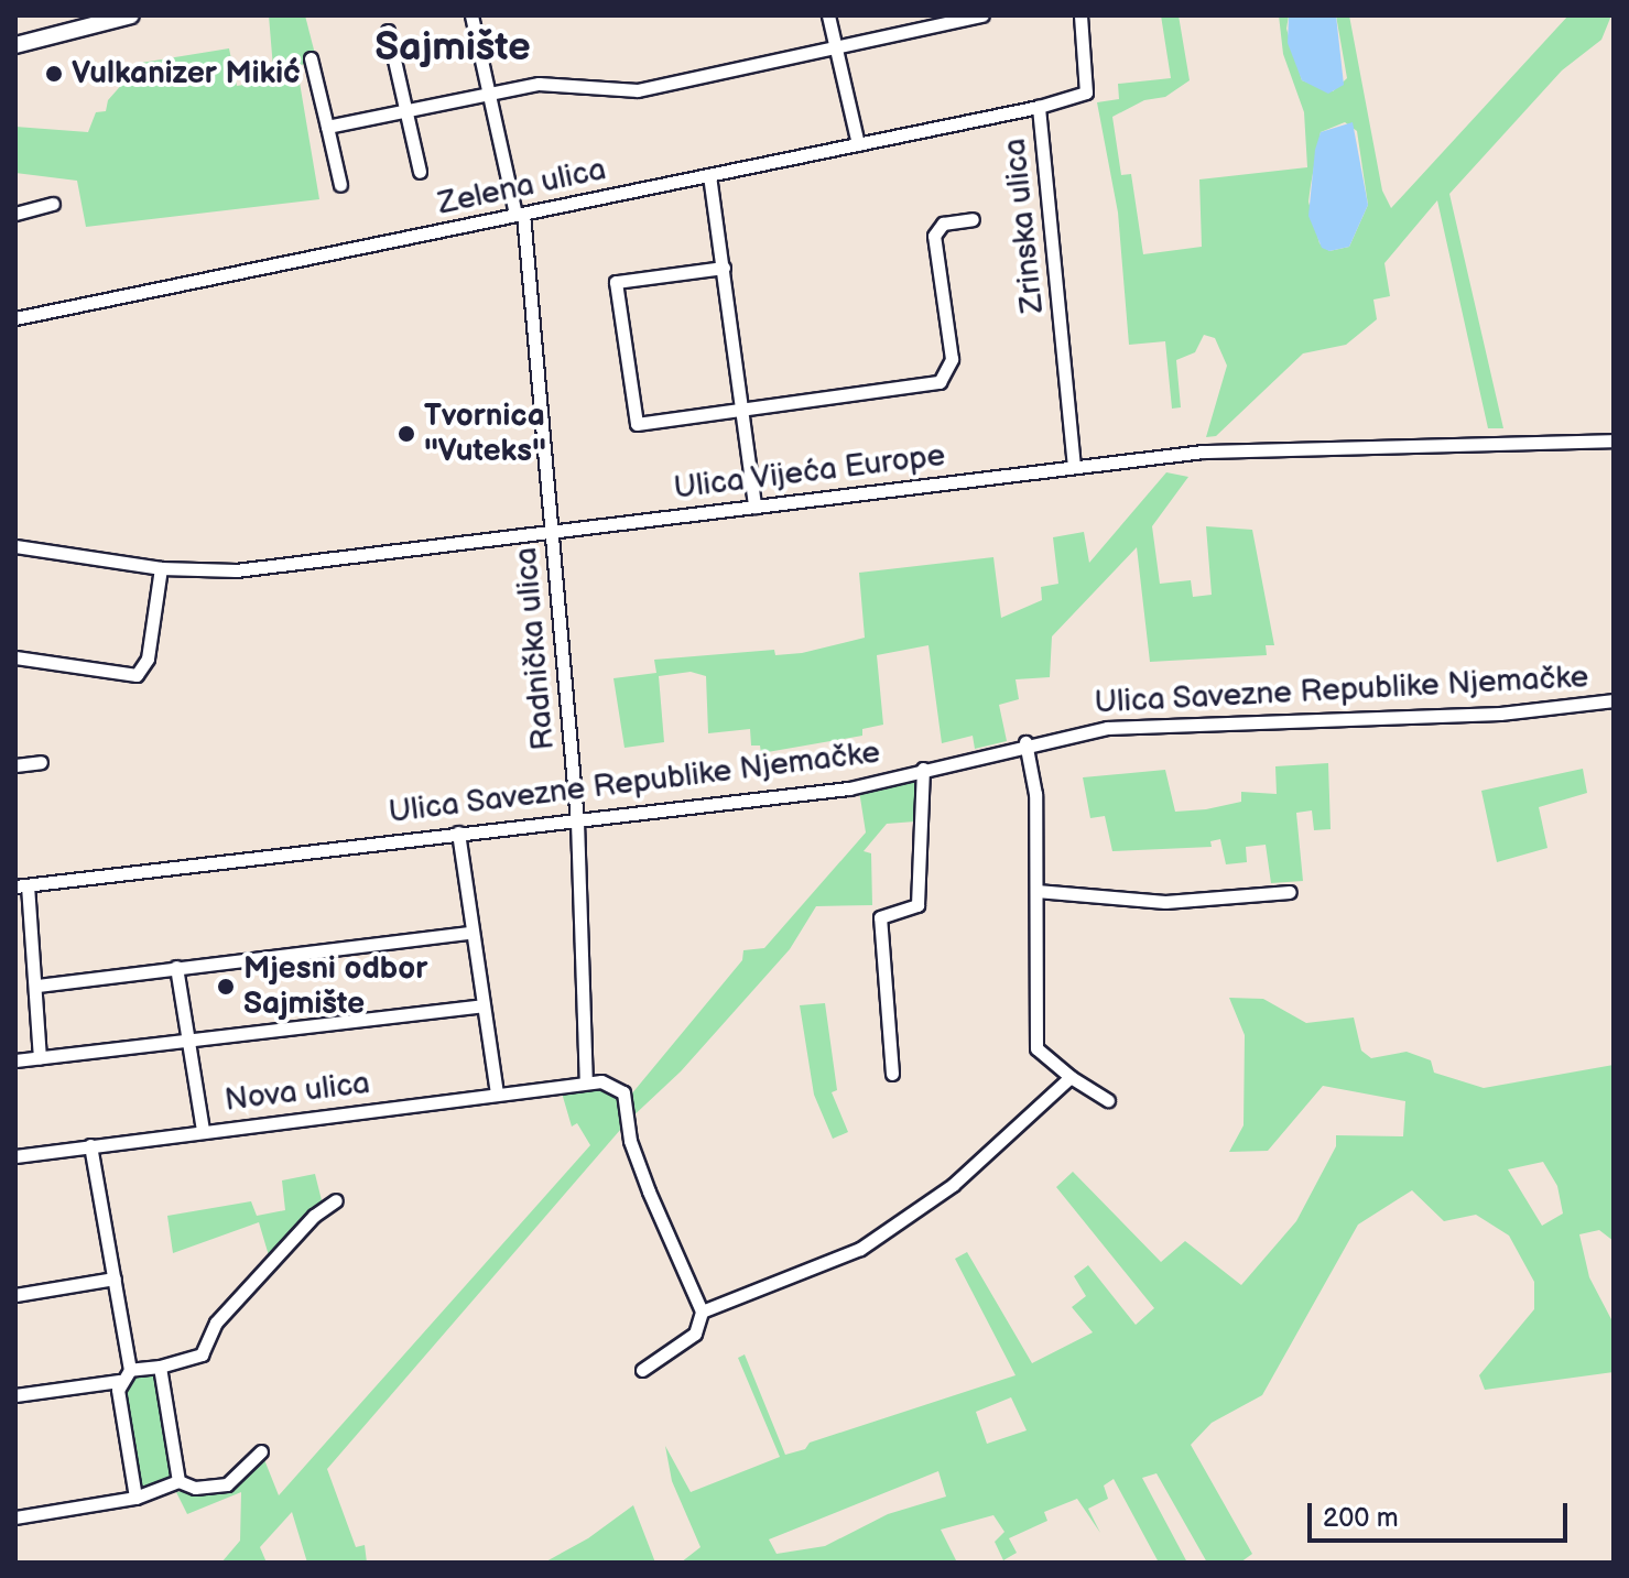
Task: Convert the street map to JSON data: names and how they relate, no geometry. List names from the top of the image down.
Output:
{
  "streets": {
    "street": [
      "Zelena ulica",
      "Zrinska ulica",
      "Ulica Vijeća Europe",
      "Radnička ulica",
      "Ulica Savezne Republike Njemačke",
      "Nova ulica"
    ]
  },
  "crossings": [
    ["Zelena ulica", "Zrinska ulica"],
    ["Zelena ulica", "Radnička ulica"],
    ["Zrinska ulica", "Ulica Vijeća Europe"],
    ["Ulica Vijeća Europe", "Radnička ulica"],
    ["Radnička ulica", "Ulica Savezne Republike Njemačke"],
    ["Radnička ulica", "Nova ulica"]
  ],
  "districts": ["Sajmište"],
  "places": ["Vulkanizer Mikić", "Tvornica ''Vuteks''", "Mjesni odbor Sajmište"],
  "scale_bar": "200 m"
}
